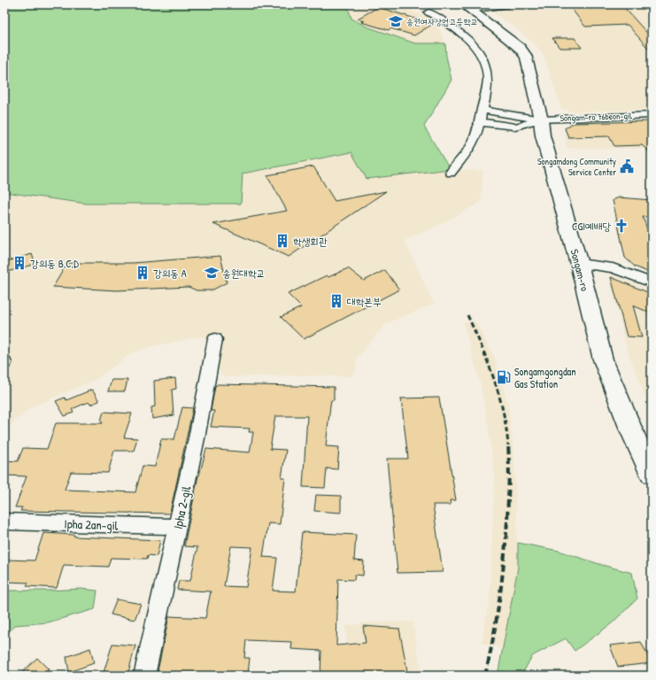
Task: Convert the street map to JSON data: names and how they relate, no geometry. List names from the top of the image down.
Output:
{
  "streets": {
    "main road": ["Songam-ro"],
    "street": ["Songam-ro 76beon-gil", "Ipha 2-gil", "Ipha 2an-gil"]
  },
  "crossings": [
    ["Songam-ro 76beon-gil", "Songam-ro"],
    ["Ipha 2-gil", "Ipha 2an-gil"]
  ],
  "places": {
    "school or university": ["송원여자상업고등학교", "송원대학교"],
    "public building": ["Songamdong Community Service Center"],
    "church": ["CGI예배당"],
    "building": [
      "학생회관",
      "강의동 B,C,D",
      "강의동 A",
      "대학본부"
    ],
    "fuel station": ["Songamgongdan Gas Station"]
  }
}
